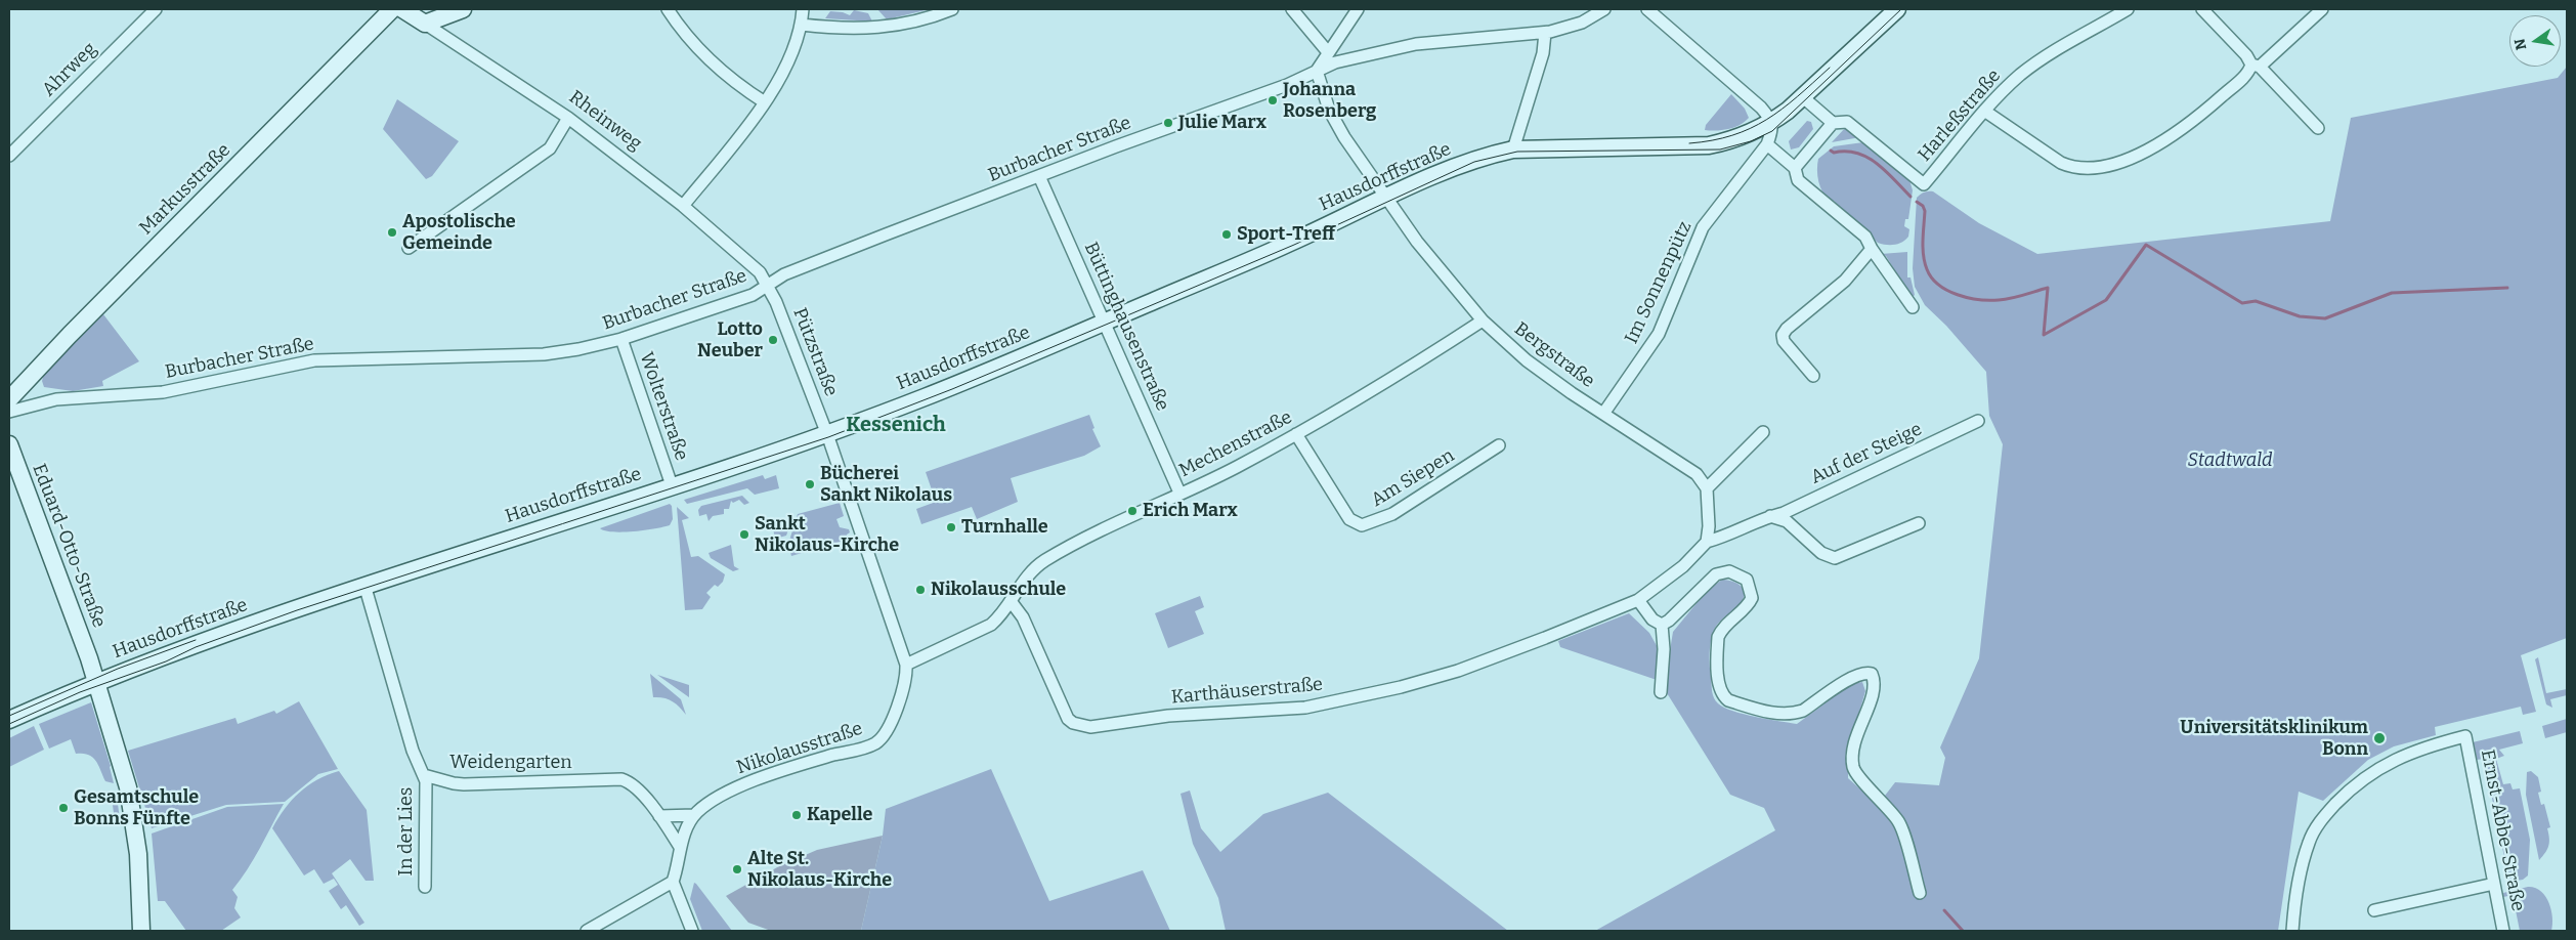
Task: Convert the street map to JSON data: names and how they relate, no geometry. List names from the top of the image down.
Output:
{
  "streets": {
    "main road": [
      "Rheinweg",
      "Hausdorffstraße",
      "Markusstraße",
      "Eduard-Otto-Straße"
    ],
    "street": [
      "Ahrweg",
      "Harleßstraße",
      "Burbacher Straße",
      "Im Sonnenpütz",
      "Büttinghausenstraße",
      "Pützstraße",
      "Bergstraße",
      "Wolterstraße",
      "Mechenstraße",
      "Auf der Steige",
      "Am Siepen",
      "Karthäuserstraße",
      "Nikolausstraße",
      "Weidengarten",
      "Ernst-Abbe-Straße",
      "In der Lies"
    ]
  },
  "crossings": [
    ["Rheinweg", "Burbacher Straße"],
    ["Rheinweg", "Pützstraße"],
    ["Burbacher Straße", "Büttinghausenstraße"],
    ["Burbacher Straße", "Pützstraße"],
    ["Burbacher Straße", "Bergstraße"],
    ["Burbacher Straße", "Wolterstraße"],
    ["Hausdorffstraße", "Büttinghausenstraße"],
    ["Hausdorffstraße", "Pützstraße"],
    ["Hausdorffstraße", "Bergstraße"],
    ["Hausdorffstraße", "Wolterstraße"],
    ["Hausdorffstraße", "Eduard-Otto-Straße"],
    ["Hausdorffstraße", "Weidengarten"],
    ["Im Sonnenpütz", "Bergstraße"],
    ["Büttinghausenstraße", "Mechenstraße"],
    ["Pützstraße", "Mechenstraße"],
    ["Pützstraße", "Nikolausstraße"],
    ["Bergstraße", "Mechenstraße"],
    ["Mechenstraße", "Am Siepen"],
    ["Mechenstraße", "Karthäuserstraße"],
    ["Mechenstraße", "Nikolausstraße"],
    ["Nikolausstraße", "Weidengarten"],
    ["Weidengarten", "In der Lies"]
  ],
  "districts": ["Kessenich"],
  "parks": ["Stadtwald"],
  "places": [
    "Johanna Rosenberg",
    "Julie Marx",
    "Apostolische Gemeinde",
    "Sport-Treff",
    "Lotto Neuber",
    "Bücherei Sankt Nikolaus",
    "Erich Marx",
    "Turnhalle",
    "Sankt Nikolaus-Kirche",
    "Nikolausschule",
    "Universitätsklinikum Bonn",
    "Gesamtschule Bonns Fünfte",
    "Kapelle",
    "Alte St. Nikolaus-Kirche"
  ],
  "north": "left"
}
